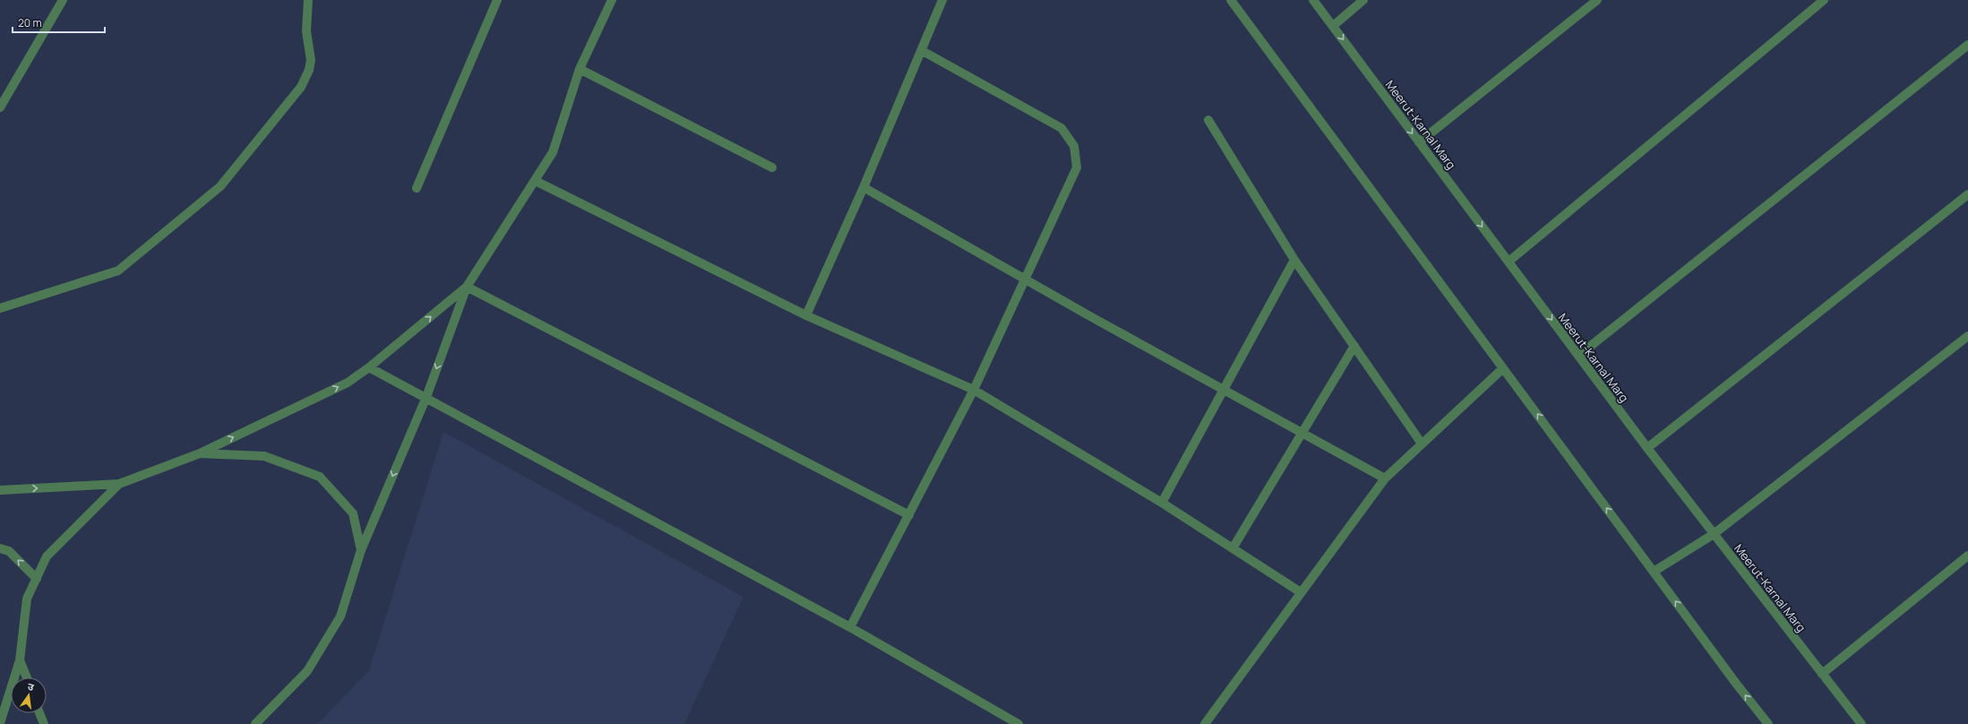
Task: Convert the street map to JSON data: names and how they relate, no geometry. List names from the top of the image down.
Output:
{
  "streets": {
    "street": ["Meerut-Karnal Marg"]
  },
  "scale_bar": "20 m",
  "north": "top"
}
